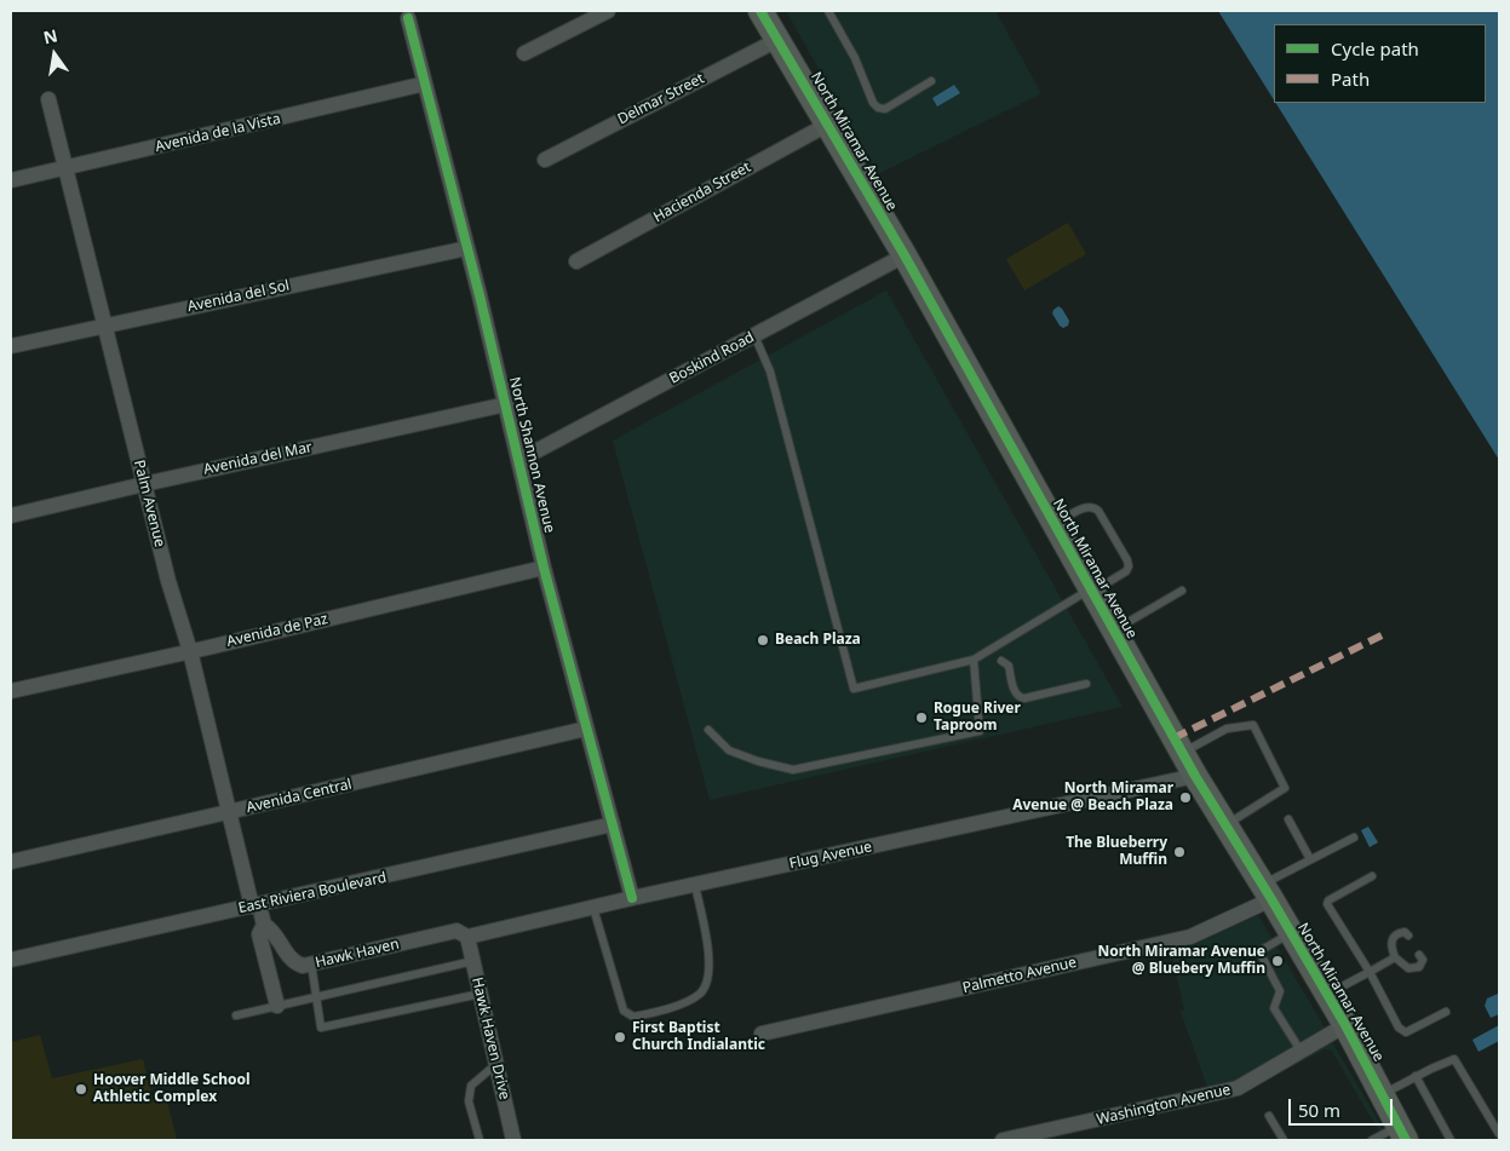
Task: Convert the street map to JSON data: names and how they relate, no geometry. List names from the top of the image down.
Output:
{
  "streets": {
    "main road": ["North Miramar Avenue"],
    "street": [
      "Delmar Street",
      "Avenida de la Vista",
      "Hacienda Street",
      "Avenida del Sol",
      "Boskind Road",
      "North Shannon Avenue",
      "Avenida del Mar",
      "Palm Avenue",
      "Avenida de Paz",
      "Avenida Central",
      "Flug Avenue",
      "East Riviera Boulevard",
      "Hawk Haven",
      "Palmetto Avenue",
      "Hawk Haven Drive",
      "Washington Avenue"
    ]
  },
  "crossings": [
    ["Delmar Street", "North Miramar Avenue"],
    ["Avenida de la Vista", "North Shannon Avenue"],
    ["Avenida de la Vista", "Palm Avenue"],
    ["North Miramar Avenue", "Hacienda Street"],
    ["North Miramar Avenue", "Boskind Road"],
    ["North Miramar Avenue", "Flug Avenue"],
    ["North Miramar Avenue", "Palmetto Avenue"],
    ["North Miramar Avenue", "Washington Avenue"],
    ["Avenida del Sol", "North Shannon Avenue"],
    ["Avenida del Sol", "Palm Avenue"],
    ["Boskind Road", "North Shannon Avenue"],
    ["North Shannon Avenue", "Avenida del Mar"],
    ["North Shannon Avenue", "Avenida de Paz"],
    ["North Shannon Avenue", "Avenida Central"],
    ["North Shannon Avenue", "Flug Avenue"],
    ["North Shannon Avenue", "East Riviera Boulevard"],
    ["Avenida del Mar", "Palm Avenue"],
    ["Palm Avenue", "Avenida de Paz"],
    ["Palm Avenue", "Avenida Central"],
    ["Palm Avenue", "East Riviera Boulevard"],
    ["Palm Avenue", "Hawk Haven"],
    ["Flug Avenue", "Hawk Haven"],
    ["Flug Avenue", "Hawk Haven Drive"],
    ["East Riviera Boulevard", "Hawk Haven"],
    ["Hawk Haven", "Hawk Haven Drive"]
  ],
  "places": [
    "Beach Plaza",
    "Rogue River Taproom",
    "North Miramar Avenue @ Beach Plaza",
    "The Blueberry Muffin",
    "North Miramar Avenue @ Bluebery Muffin",
    "First Baptist Church Indialantic",
    "Hoover Middle School Athletic Complex"
  ],
  "legend": ["Cycle path", "Path"],
  "scale_bar": "50 m",
  "north": "top"
}
